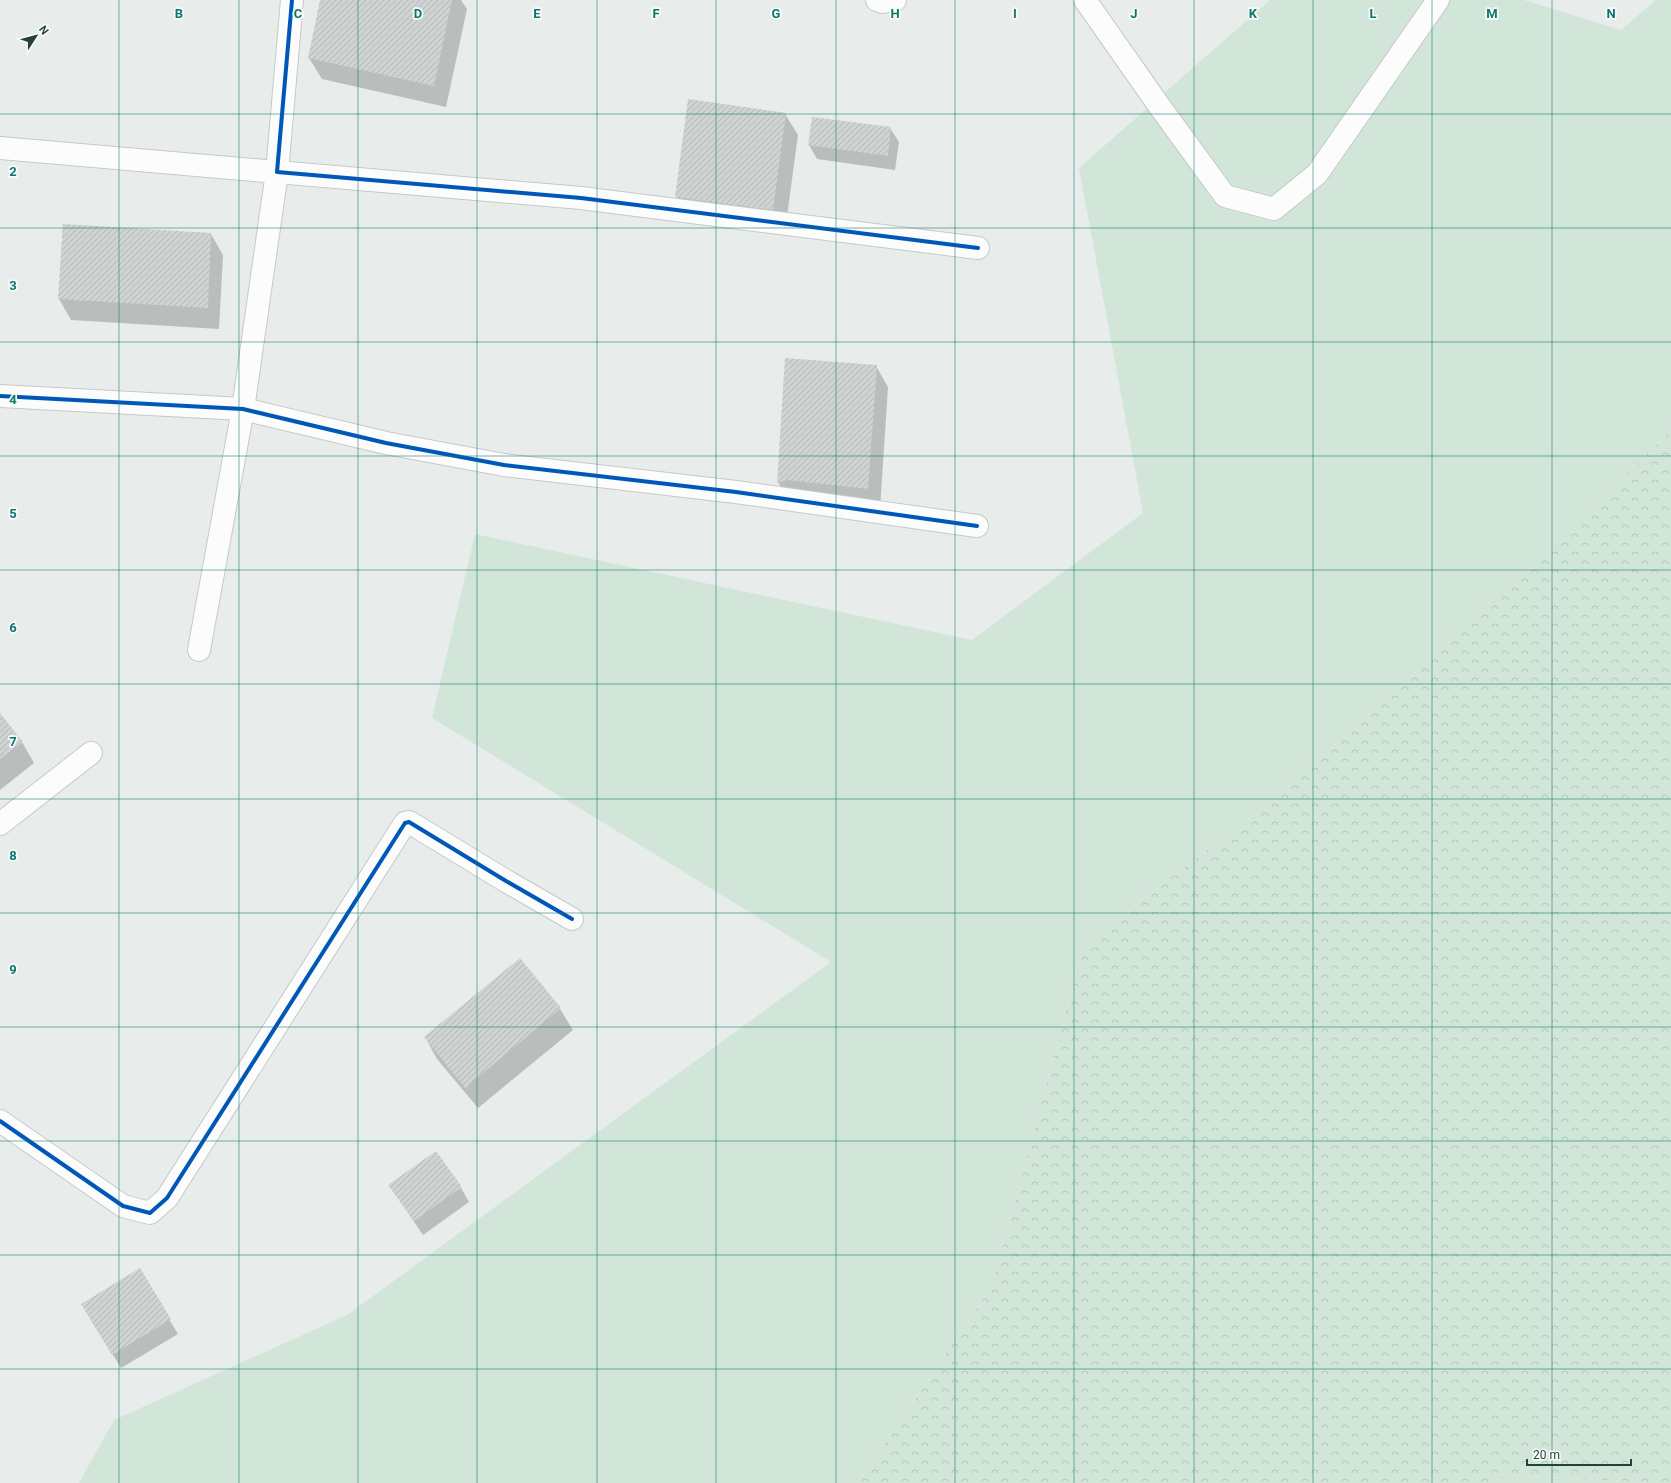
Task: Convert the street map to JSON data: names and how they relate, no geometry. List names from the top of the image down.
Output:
{
  "scale_bar": "20 m",
  "north": "top right",
  "grid": {
    "columns": [
      "B",
      "C",
      "D",
      "E",
      "F",
      "G",
      "H",
      "I",
      "J",
      "K",
      "L",
      "M",
      "N"
    ],
    "rows": [
      "2",
      "3",
      "4",
      "5",
      "6",
      "7",
      "8",
      "9"
    ]
  }
}
